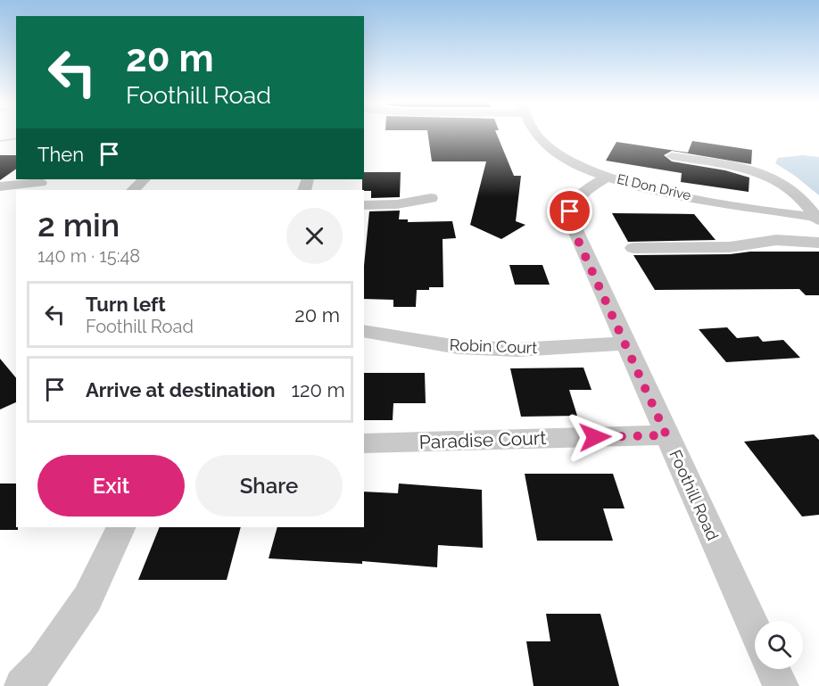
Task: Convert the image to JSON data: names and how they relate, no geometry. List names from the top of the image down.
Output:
{
  "streets": {
    "street": [
      "El Don Drive",
      "Robin Court",
      "Paradise Court",
      "Foothill Road"
    ]
  },
  "crossings": [
    ["El Don Drive", "Foothill Road"],
    ["Robin Court", "Foothill Road"],
    ["Paradise Court", "Foothill Road"]
  ],
  "page": {
    "turn": ["20 m", "Foothill Road"],
    "then": "Then",
    "heading": ["2 min", "140 m · 15:48"],
    "list": [
      {
        "name": "Turn left",
        "note": "Foothill Road",
        "value": "20 m"
      },
      {
        "name": "Arrive at destination",
        "value": "120 m"
      }
    ],
    "buttons": ["Exit", "Share"]
  }
}
